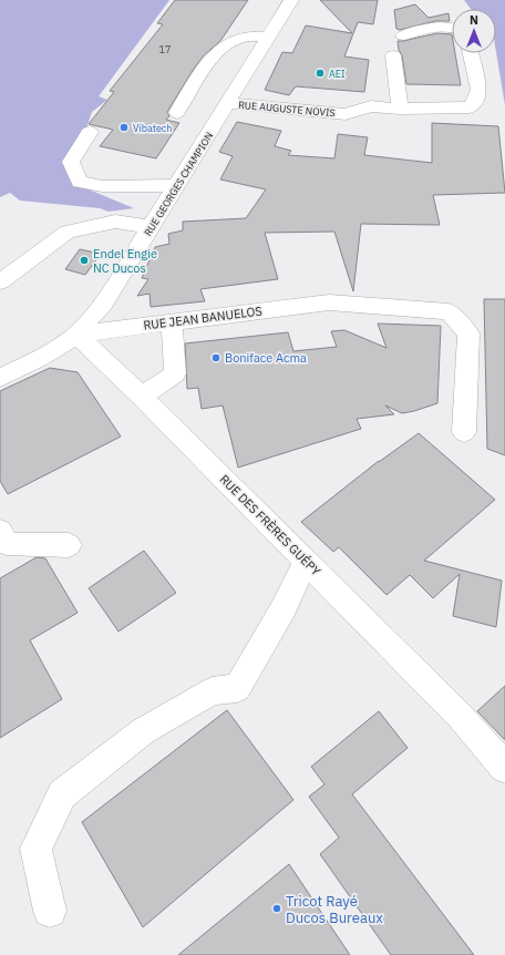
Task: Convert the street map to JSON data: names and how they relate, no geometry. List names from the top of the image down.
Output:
{
  "streets": {
    "street": [
      "RUE AUGUSTE NOVIS",
      "RUE GEORGES CHAMPION",
      "RUE JEAN BANUELOS",
      "RUE DES FRÈRES GUÉPY"
    ]
  },
  "crossings": [
    ["RUE AUGUSTE NOVIS", "RUE GEORGES CHAMPION"],
    ["RUE GEORGES CHAMPION", "RUE JEAN BANUELOS"],
    ["RUE GEORGES CHAMPION", "RUE DES FRÈRES GUÉPY"],
    ["RUE JEAN BANUELOS", "RUE DES FRÈRES GUÉPY"]
  ],
  "places": [
    "AEI",
    "Vibatech",
    "Endel Engie NC Ducos",
    "Boniface Acma",
    "Tricot Rayé Ducos Bureaux"
  ],
  "house_numbers": ["17"],
  "north": "top"
}
